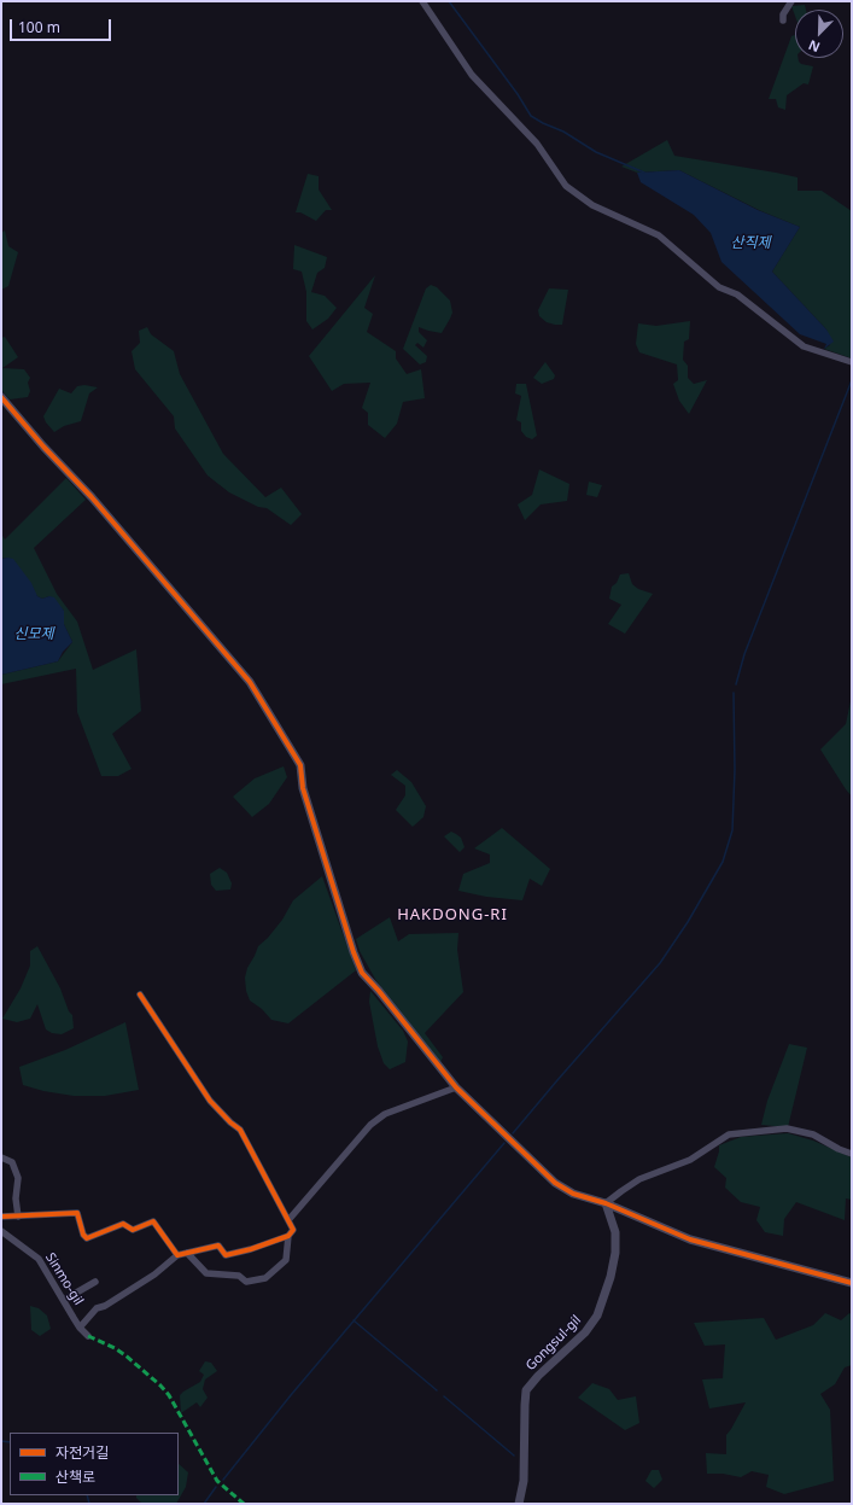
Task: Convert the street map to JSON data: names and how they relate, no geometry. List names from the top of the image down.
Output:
{
  "streets": {
    "street": ["Sinmo-gil", "Gongsul-gil"]
  },
  "districts": ["HAKDONG-RI"],
  "water": ["산직제", "신모제"],
  "legend": ["자전거길", "산책로"],
  "scale_bar": "100 m",
  "north": "bottom left"
}
